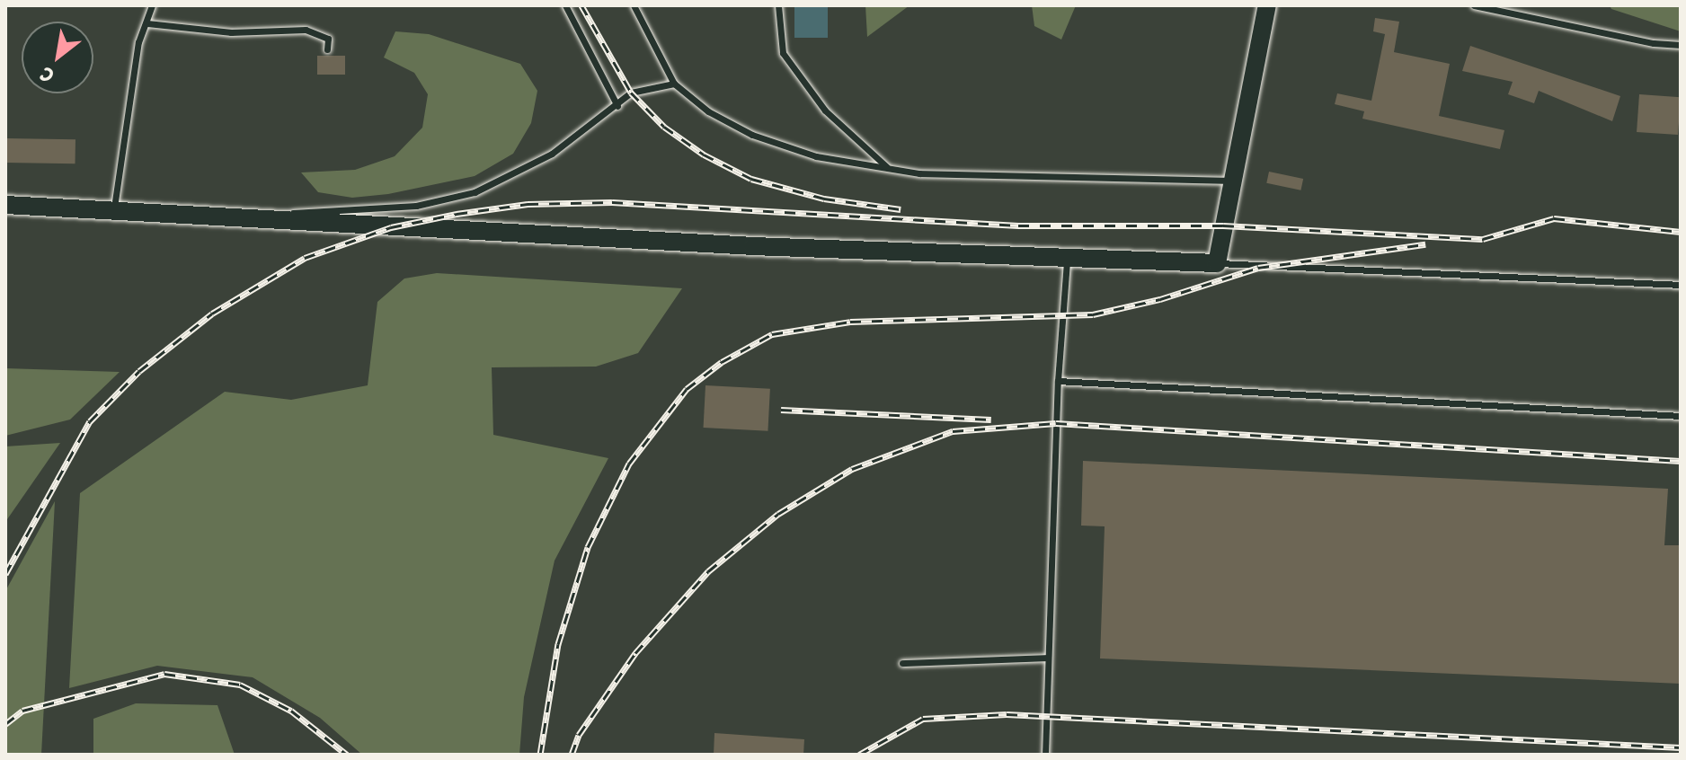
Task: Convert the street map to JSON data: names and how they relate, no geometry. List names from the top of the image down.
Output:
{
  "north": "bottom left"
}
